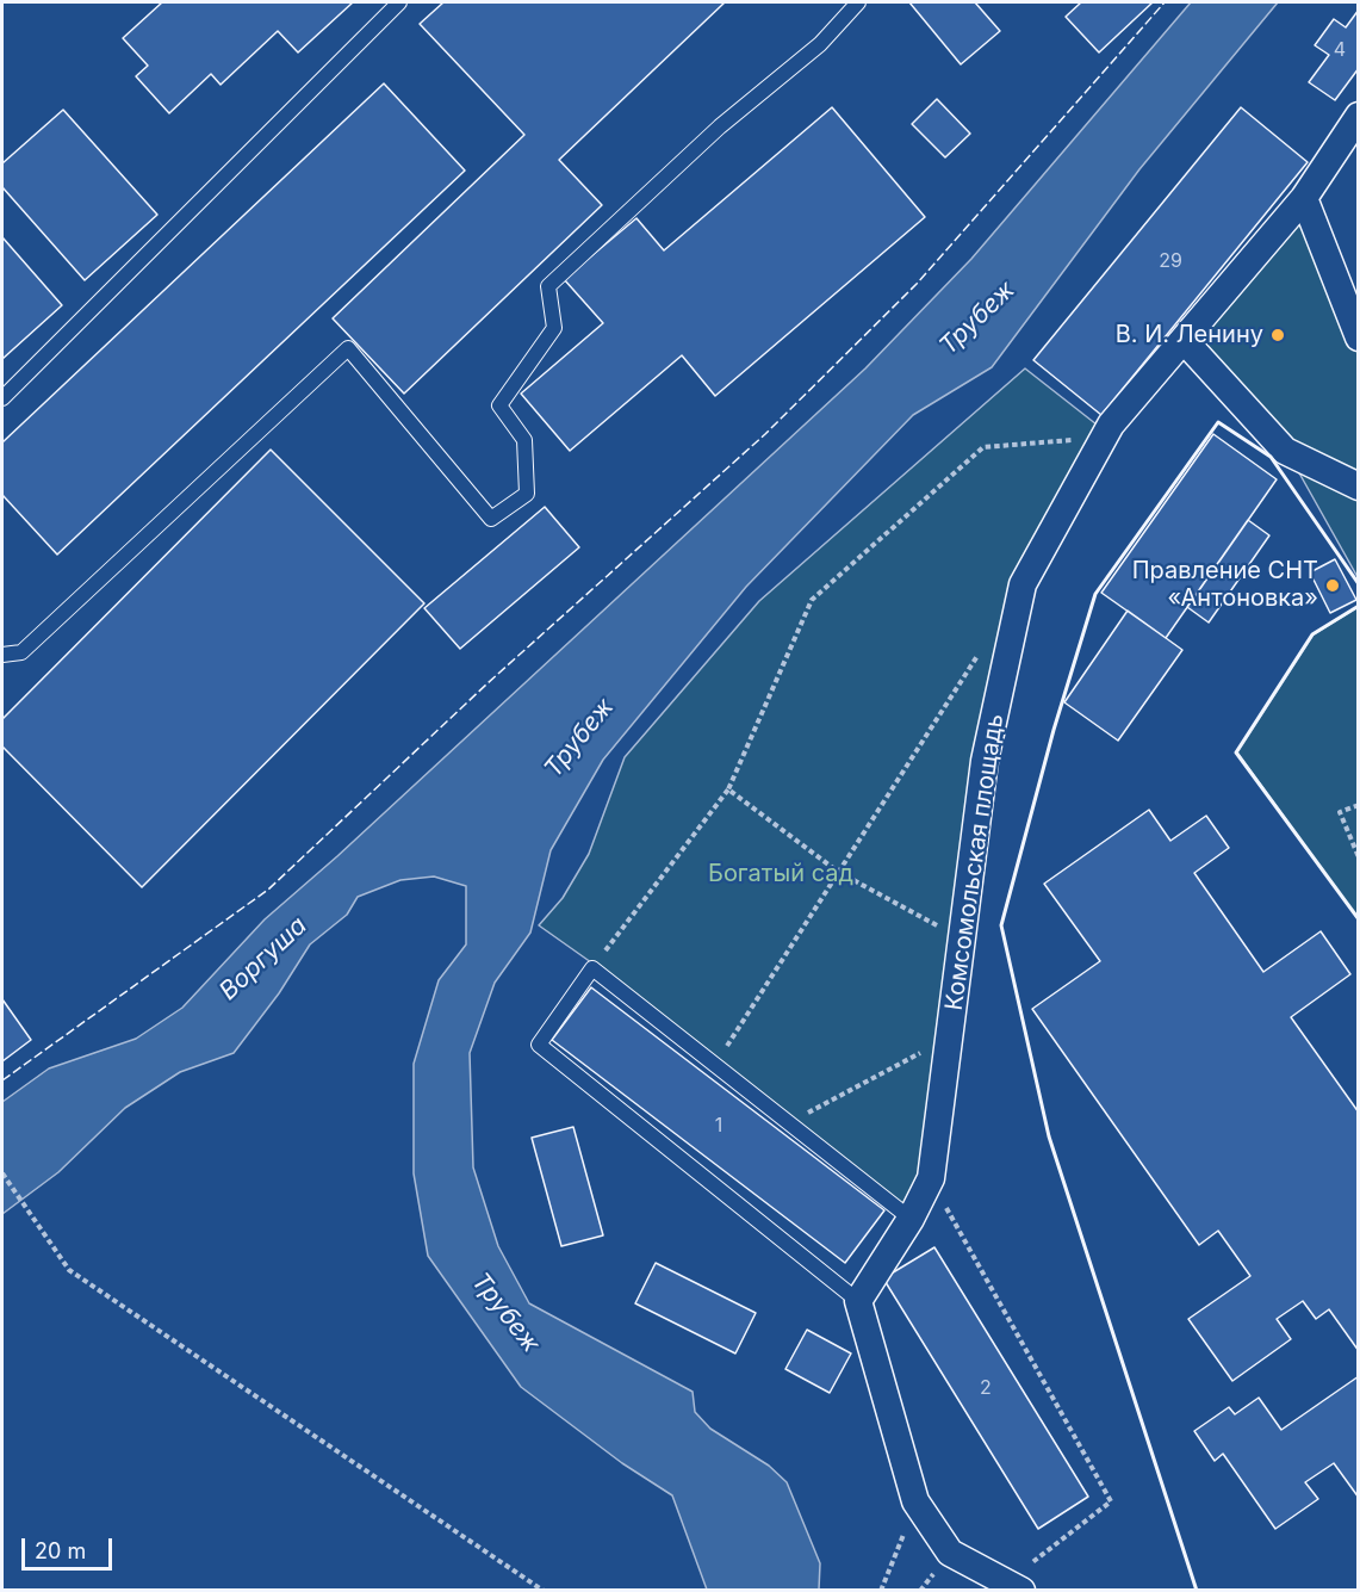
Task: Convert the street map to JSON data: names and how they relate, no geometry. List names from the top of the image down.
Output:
{
  "streets": {
    "street": ["Комсомольская площадь"]
  },
  "water": ["Трубеж", "Воргуша"],
  "parks": ["Богатый сад"],
  "places": ["В. И. Ленину", "Правление СНТ «Антоновка»"],
  "house_numbers": [
    "4",
    "29",
    "1",
    "2"
  ],
  "scale_bar": "20 m"
}
